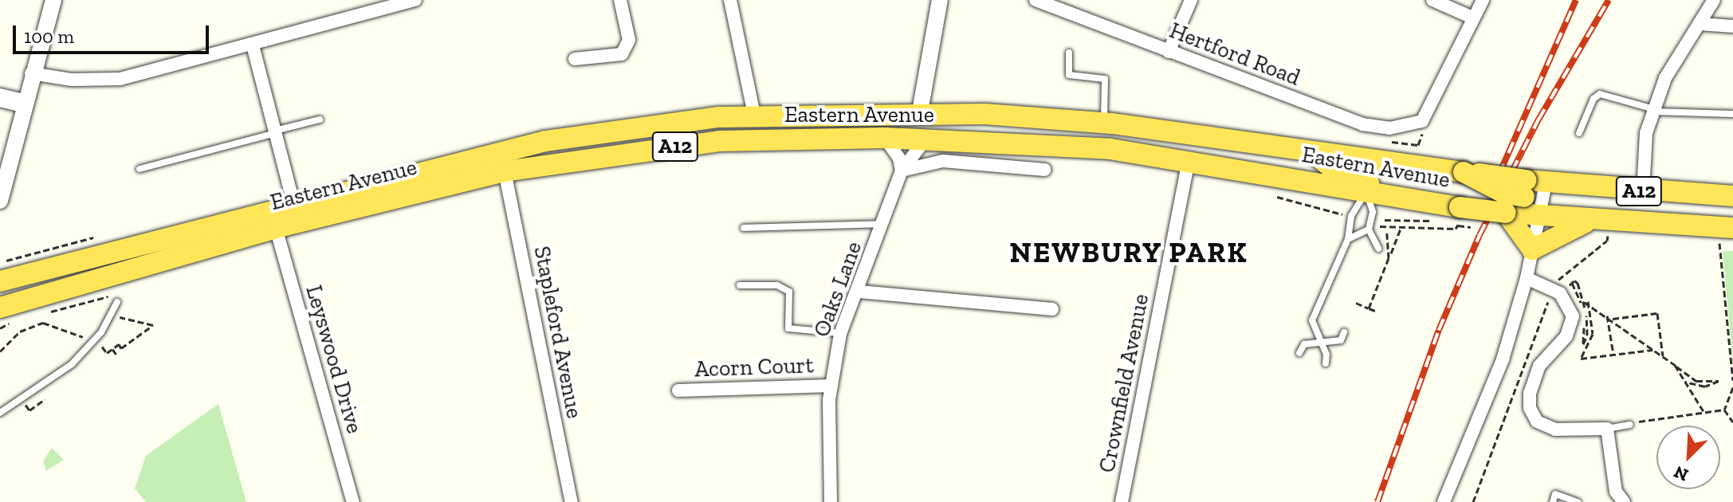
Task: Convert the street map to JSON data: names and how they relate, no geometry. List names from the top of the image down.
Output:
{
  "streets": {
    "highway": ["Eastern Avenue", "A12"],
    "street": [
      "Hertford Road",
      "Oaks Lane",
      "Stapleford Avenue",
      "Leyswood Drive",
      "Acorn Court",
      "Crownfield Avenue"
    ]
  },
  "crossings": [
    ["Eastern Avenue", "Oaks Lane"],
    ["Eastern Avenue", "Stapleford Avenue"],
    ["Eastern Avenue", "Leyswood Drive"],
    ["Eastern Avenue", "Crownfield Avenue"],
    ["Oaks Lane", "Acorn Court"]
  ],
  "districts": ["NEWBURY PARK"],
  "scale_bar": "100 m",
  "north": "bottom left"
}
